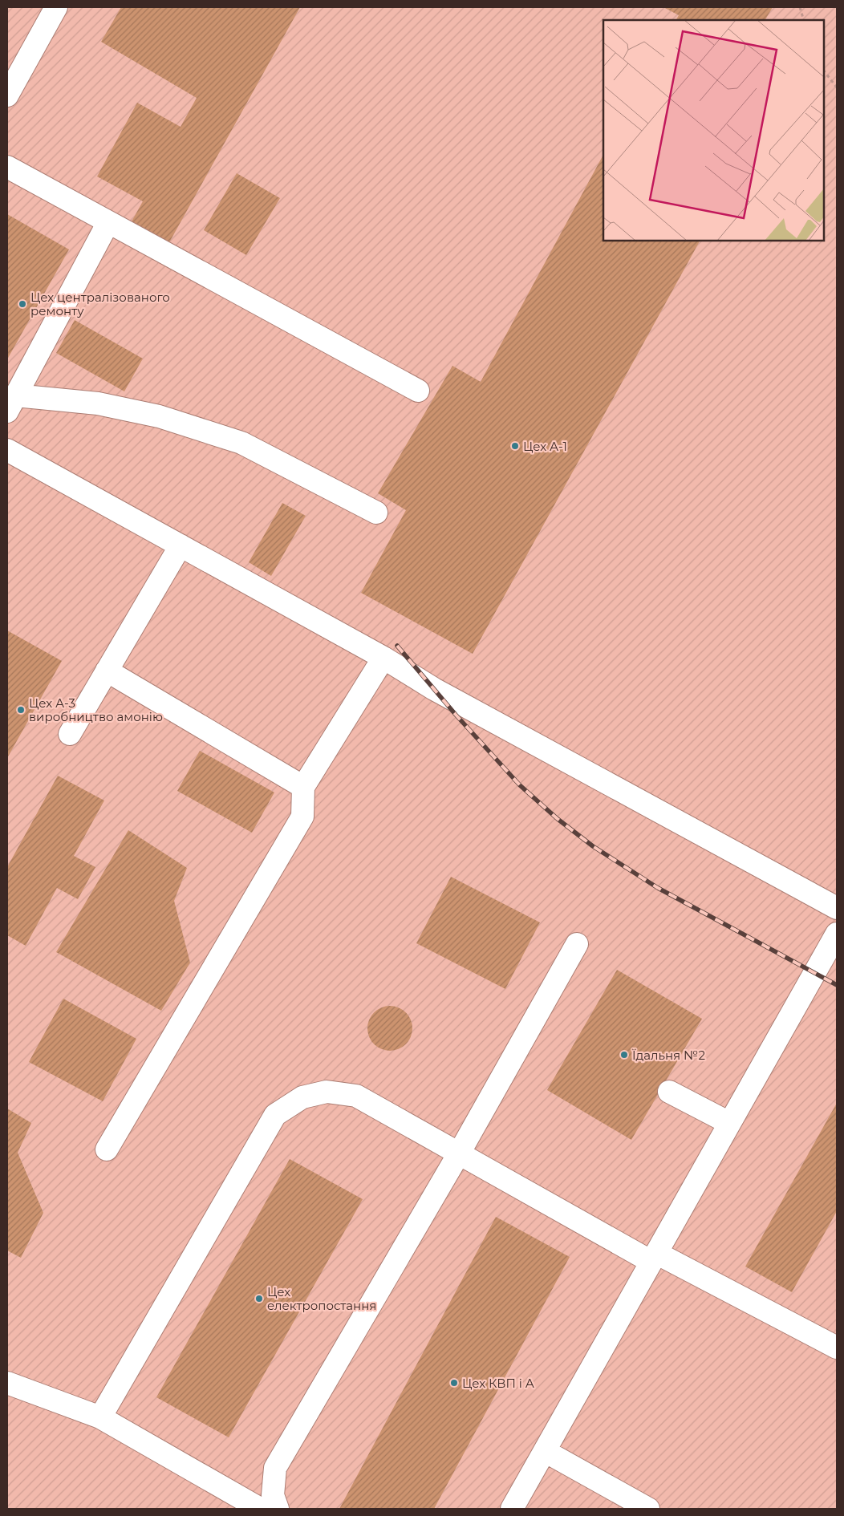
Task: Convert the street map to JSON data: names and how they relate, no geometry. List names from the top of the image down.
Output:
{
  "places": [
    "Цех централізованого ремонту",
    "Цех А-1",
    "Цех А-3 виробництво амонію",
    "Їдальня №2",
    "Цех електропостання",
    "Цех КВП і А"
  ]
}
